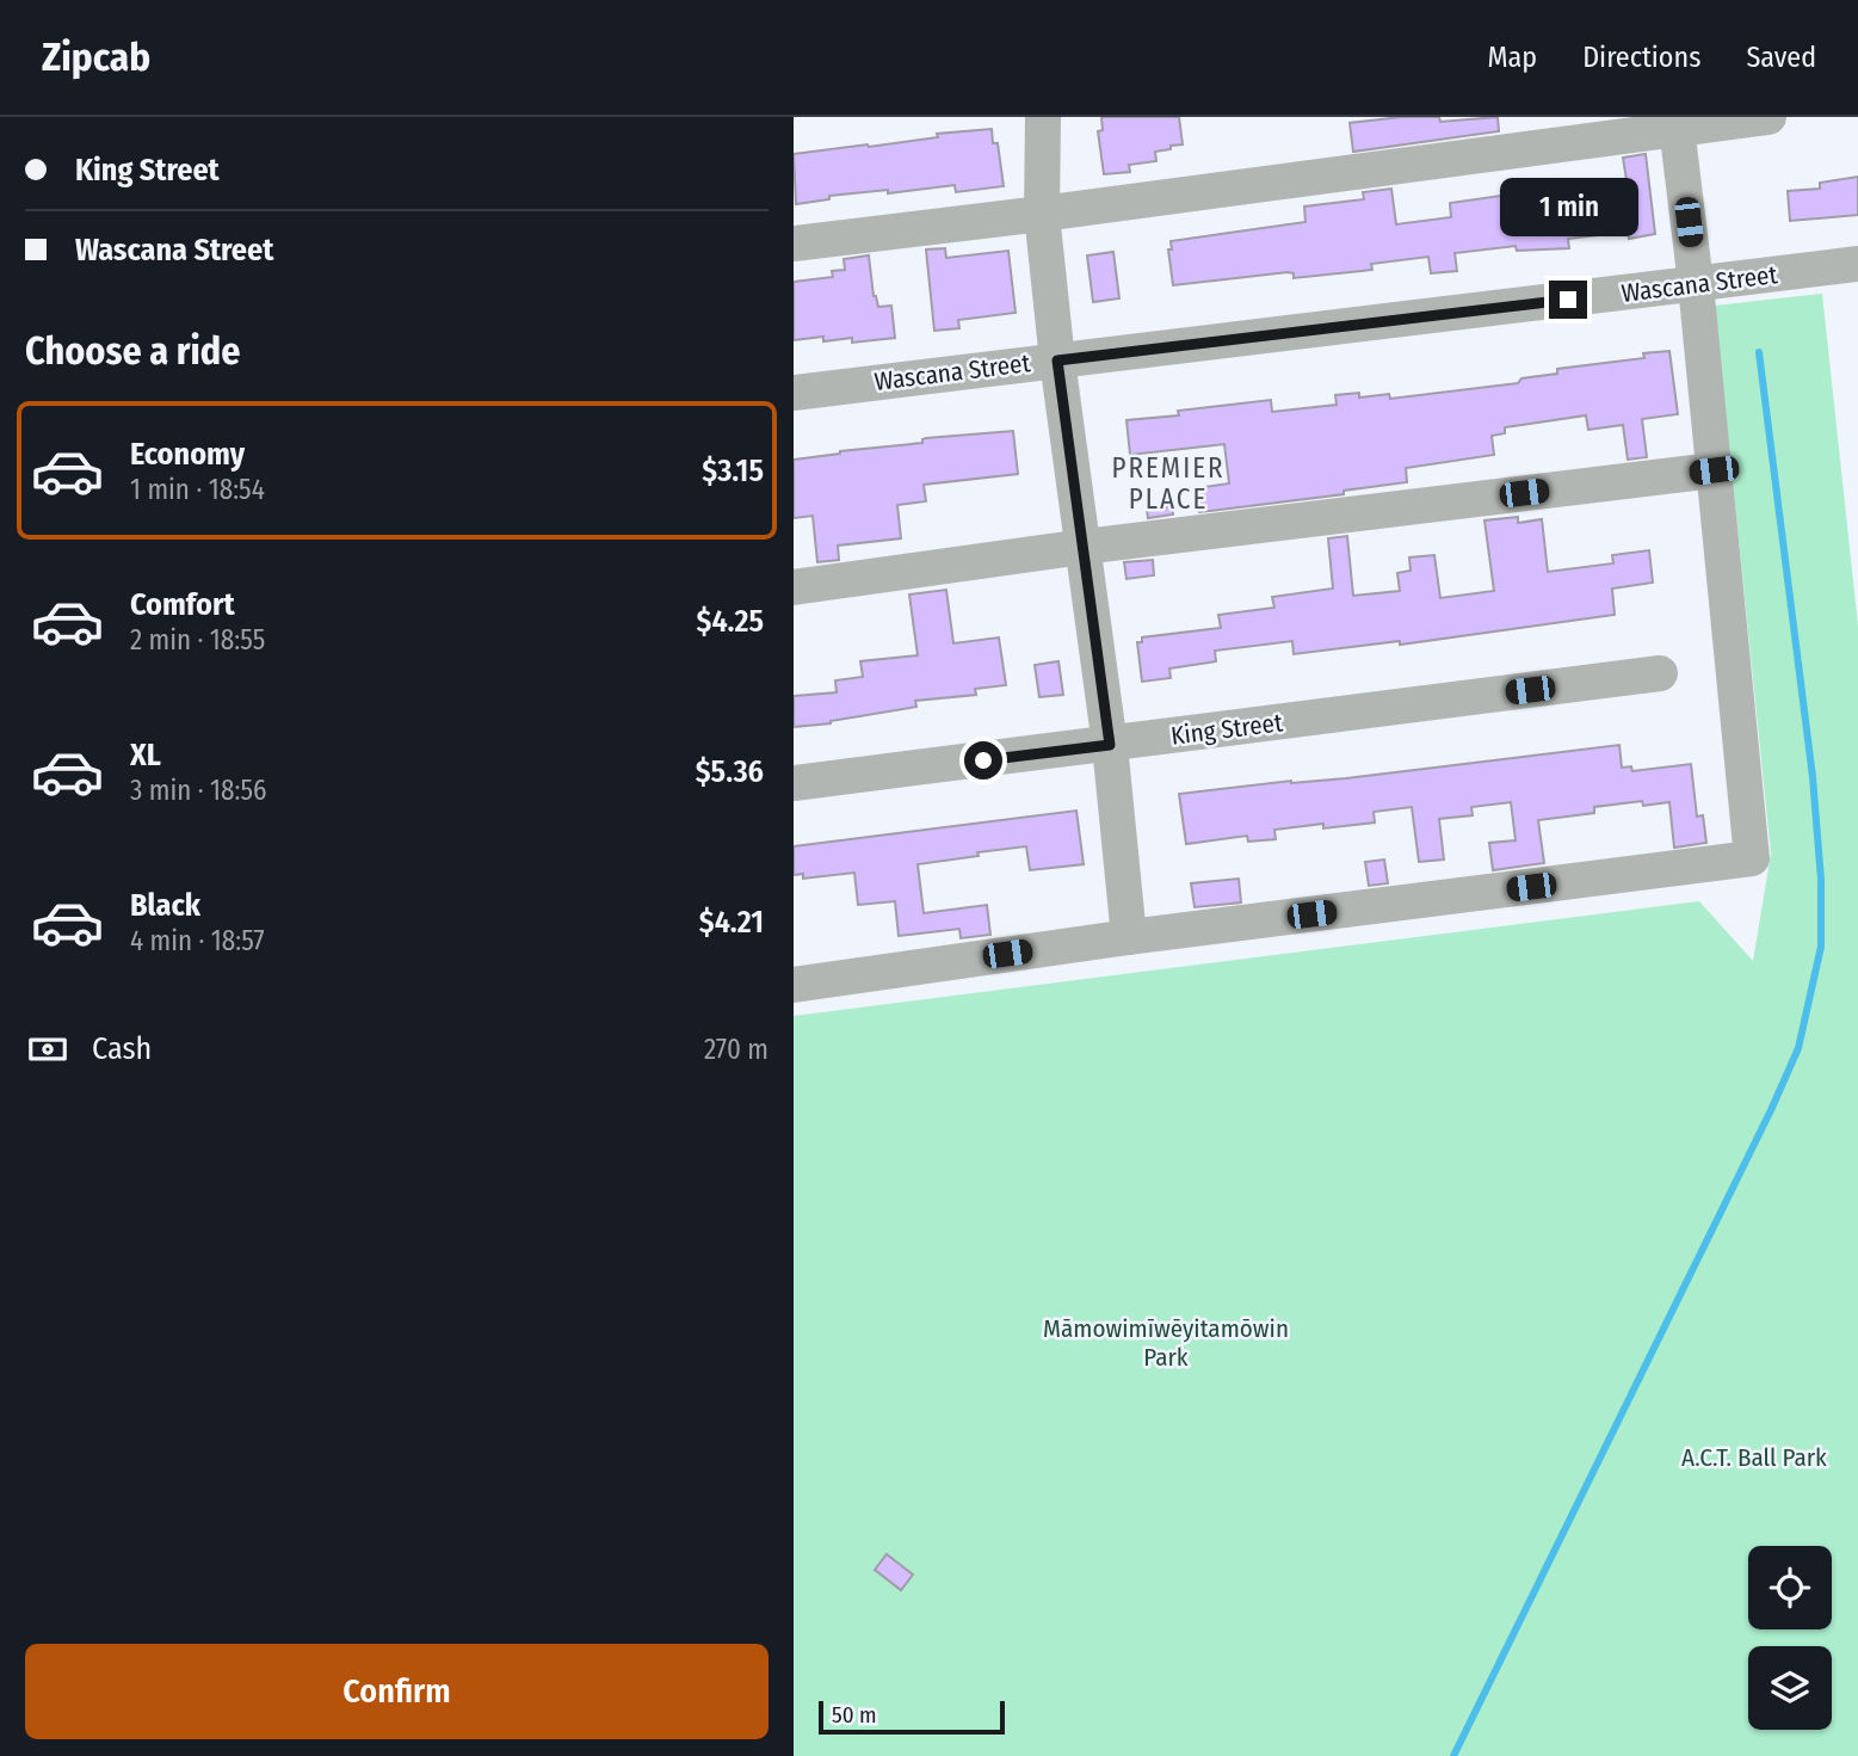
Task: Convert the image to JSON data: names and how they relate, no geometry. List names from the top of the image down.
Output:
{
  "streets": {
    "street": ["Wascana Street", "King Street"]
  },
  "districts": ["PREMIER PLACE"],
  "parks": ["Māmowimīwēyitamōwin Park", "A.C.T. Ball Park"],
  "scale_bar": "50 m",
  "page": {
    "header": "Zipcab",
    "nav": ["Map", "Directions", "Saved"],
    "banner": ["King Street", "Wascana Street"],
    "bubble": "1 min",
    "heading": "Choose a ride",
    "list": [
      {
        "name": "Economy",
        "note": "1 min · 18:54",
        "value": "$3.15"
      },
      {
        "name": "Comfort",
        "note": "2 min · 18:55",
        "value": "$4.25"
      },
      {
        "name": "XL",
        "note": "3 min · 18:56",
        "value": "$5.36"
      },
      {
        "name": "Black",
        "note": "4 min · 18:57",
        "value": "$4.21"
      }
    ],
    "pay": ["Cash", "270 m"],
    "buttons": "Confirm",
    "scale": "50 m"
  }
}
